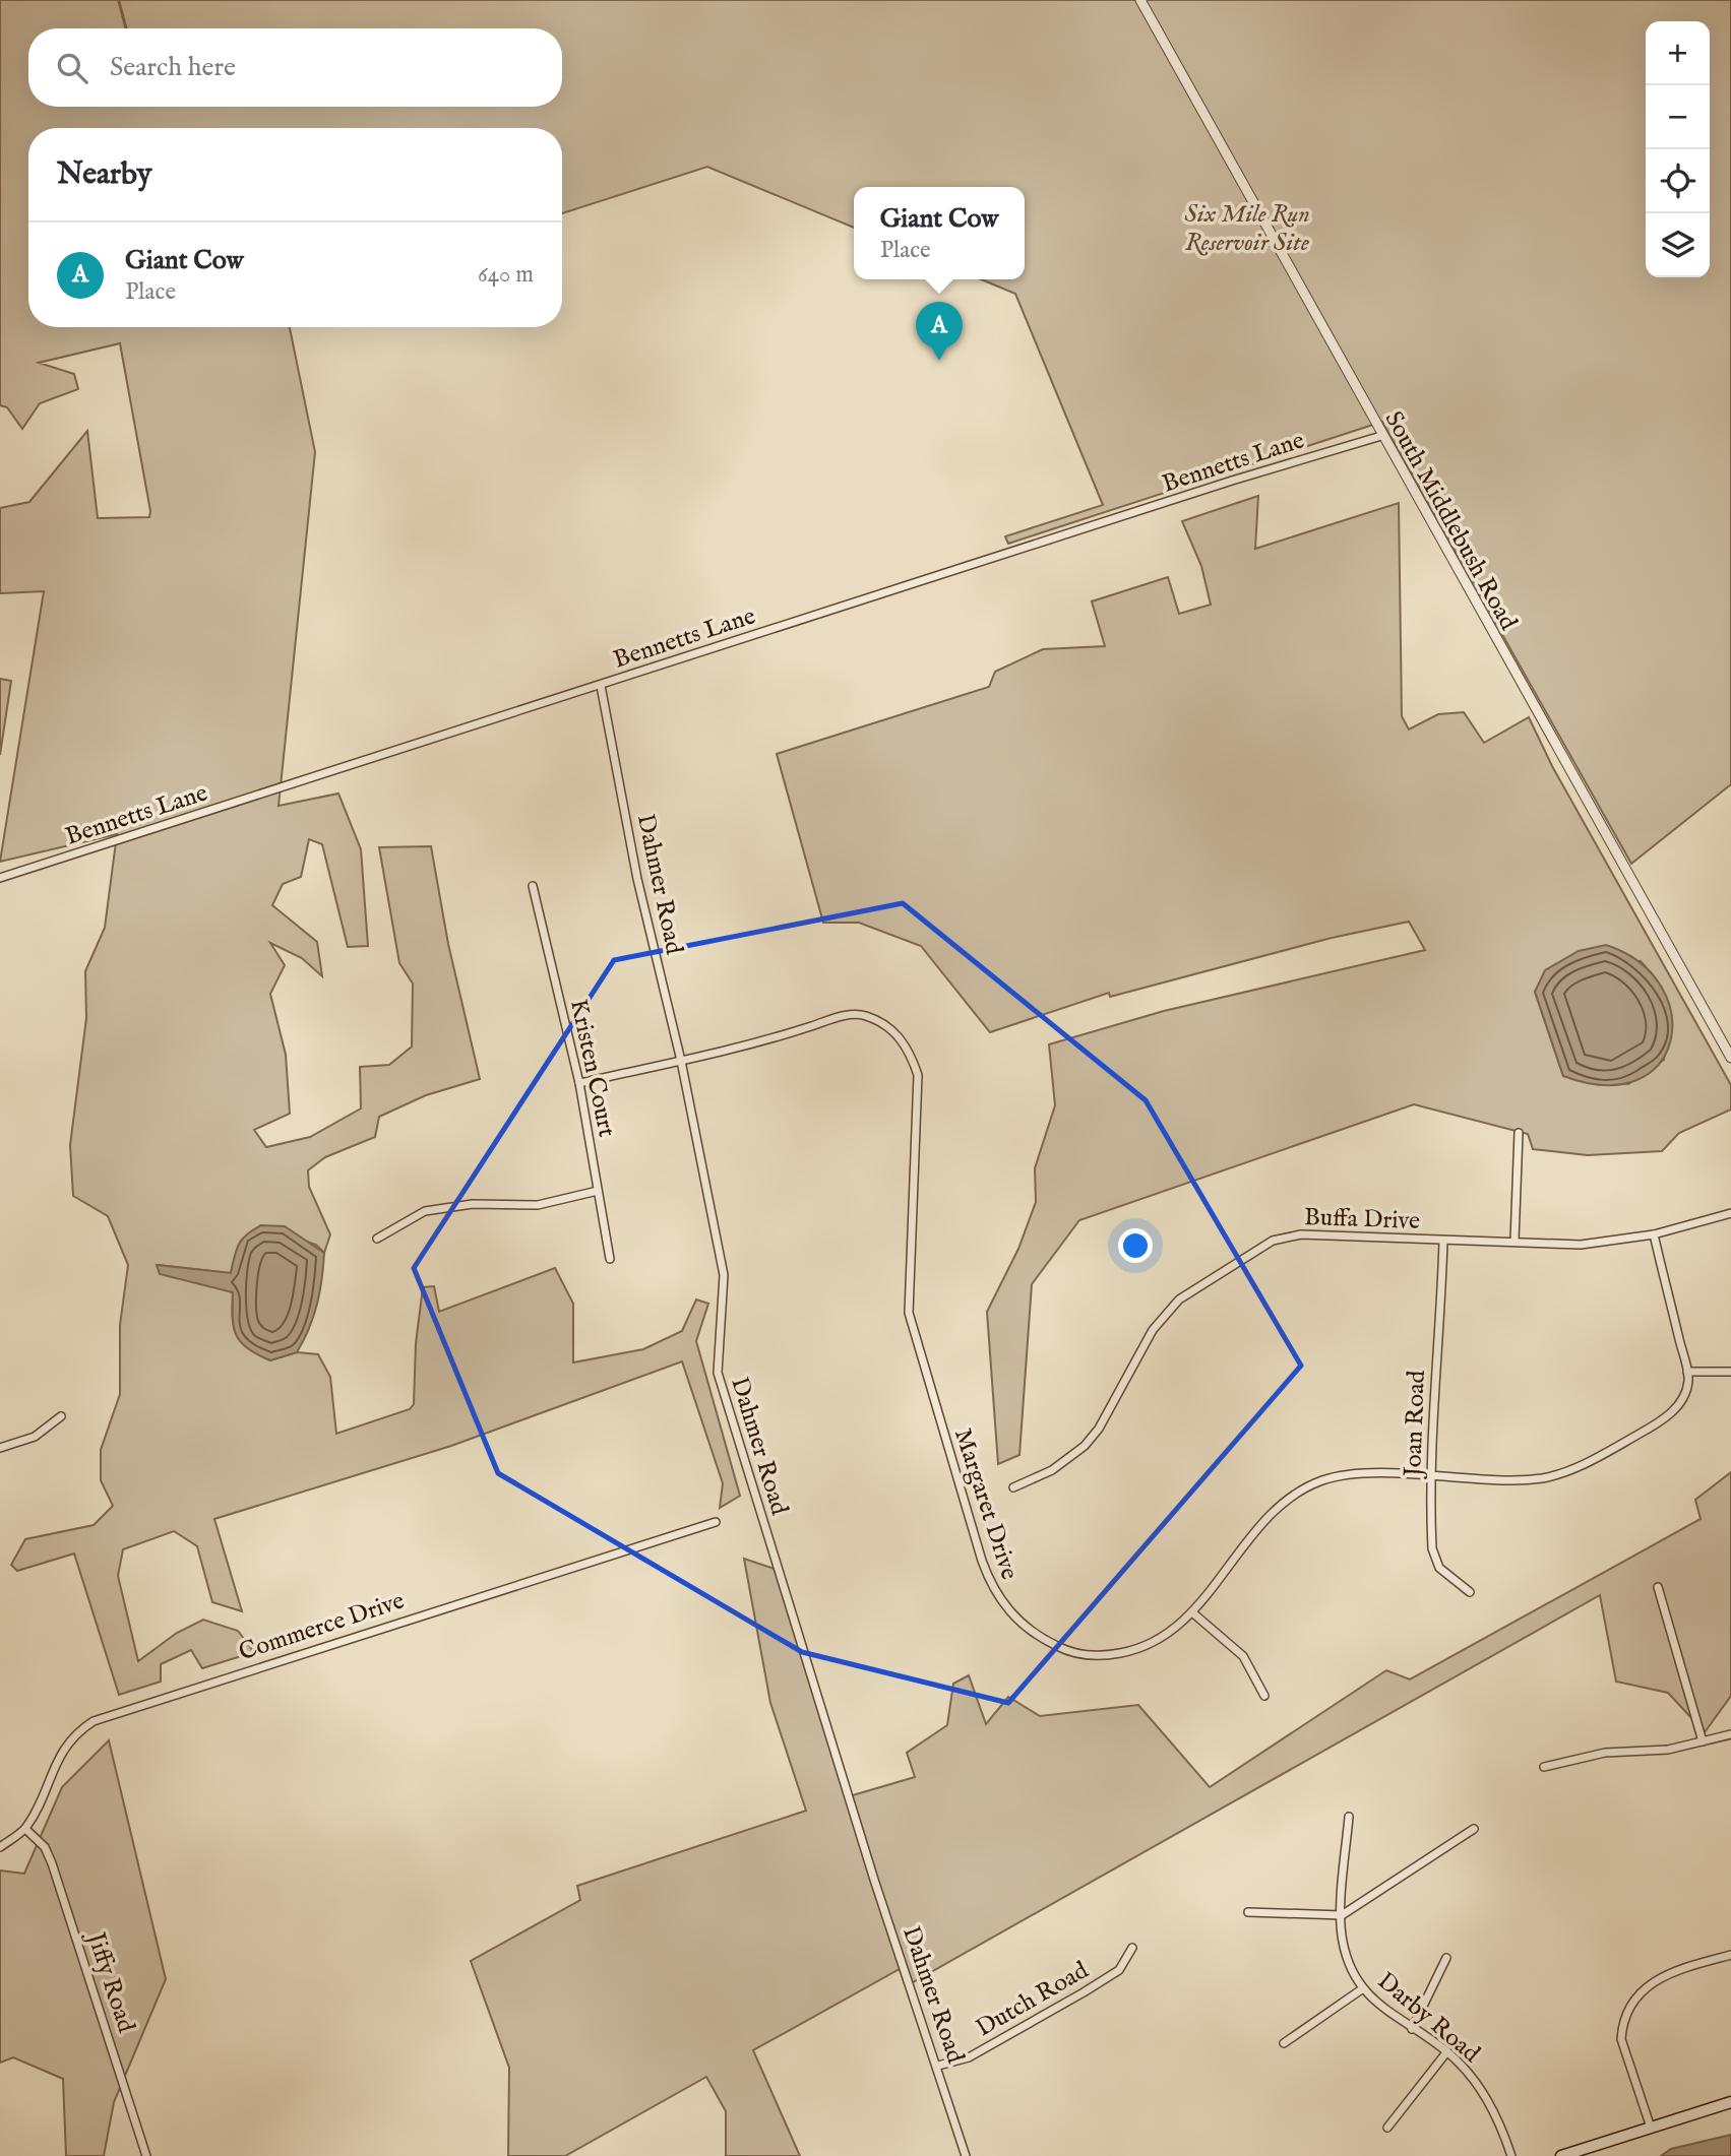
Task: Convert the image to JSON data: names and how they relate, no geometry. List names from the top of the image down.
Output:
{
  "streets": {
    "street": [
      "Bennetts Lane",
      "South Middlebush Road",
      "Dahmer Road",
      "Kristen Court",
      "Buffa Drive",
      "Joan Road",
      "Margaret Drive",
      "Commerce Drive",
      "Jiffy Road",
      "Dutch Road",
      "Darby Road"
    ]
  },
  "crossings": [
    ["Bennetts Lane", "South Middlebush Road"],
    ["Bennetts Lane", "Dahmer Road"],
    ["Dahmer Road", "Margaret Drive"],
    ["Dahmer Road", "Dutch Road"],
    ["Kristen Court", "Margaret Drive"],
    ["Buffa Drive", "Joan Road"],
    ["Joan Road", "Margaret Drive"],
    ["Commerce Drive", "Jiffy Road"]
  ],
  "parks": ["Six Mile Run Reservoir Site"],
  "page": {
    "map_buttons": ["+", "−"],
    "search": "Search here",
    "heading": "Nearby",
    "popup": ["Giant Cow", "Place"],
    "list": [
      {
        "mark": "A",
        "name": "Giant Cow",
        "note": "Place",
        "value": "640 m"
      }
    ],
    "pins": "A"
  }
}
